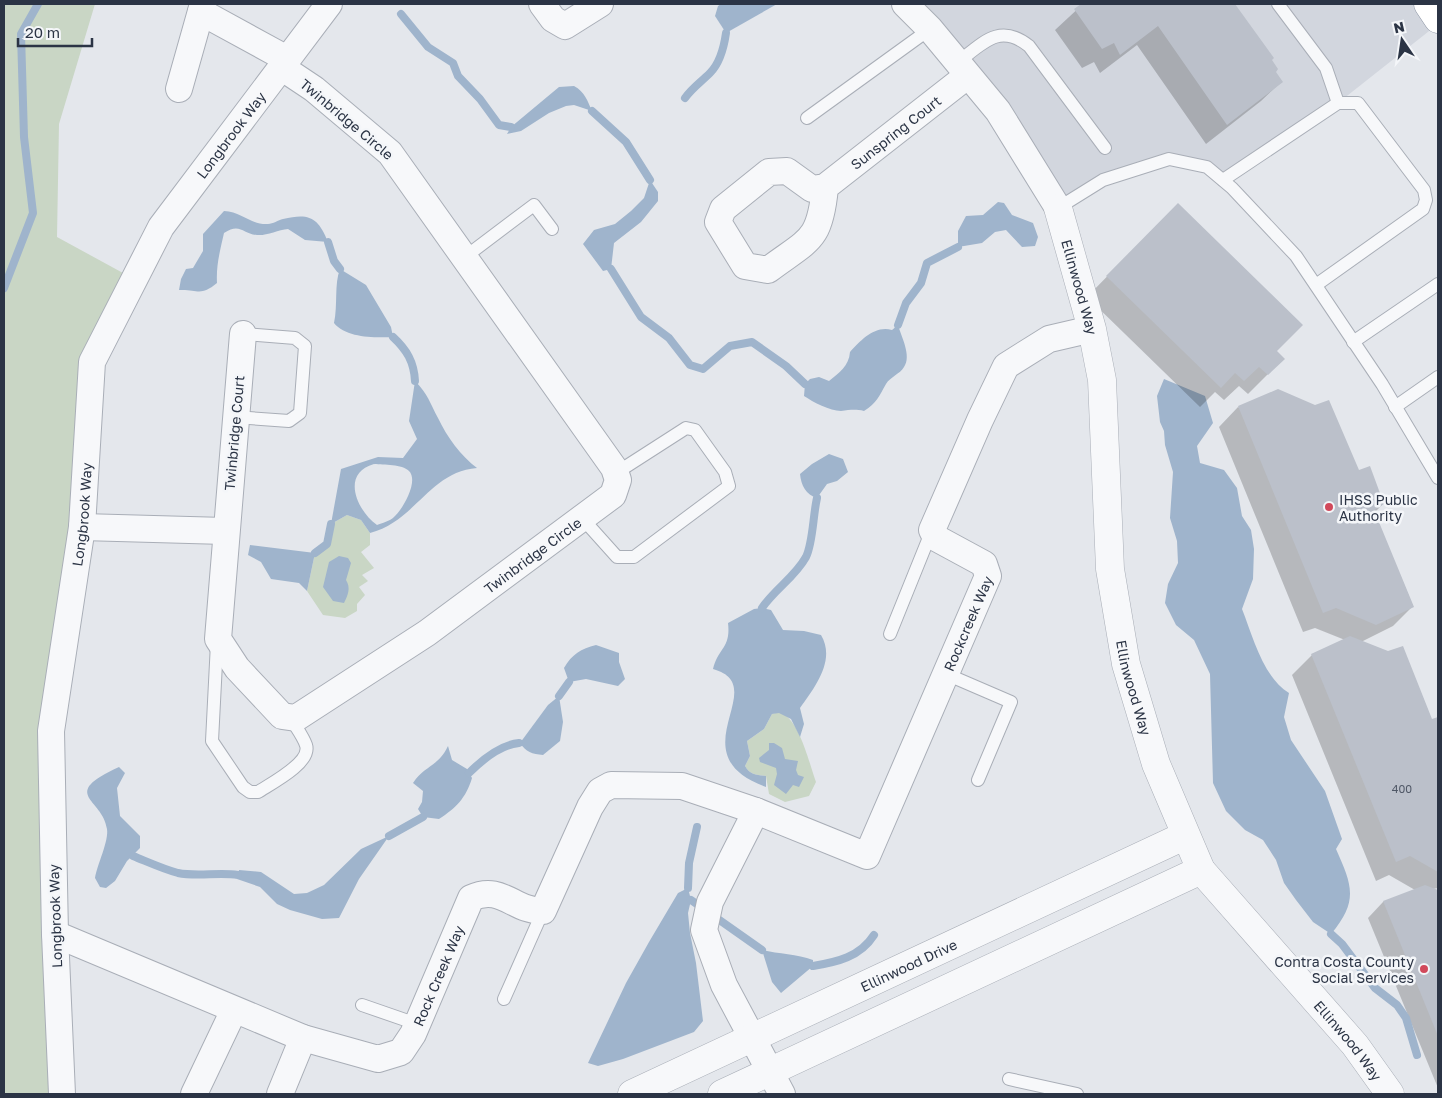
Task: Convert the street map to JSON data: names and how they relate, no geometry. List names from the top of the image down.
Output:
{
  "streets": {
    "street": [
      "Twinbridge Circle",
      "Sunspring Court",
      "Longbrook Way",
      "Ellinwood Way",
      "Twinbridge Court",
      "Rockcreek Way",
      "Ellinwood Drive",
      "Rock Creek Way"
    ]
  },
  "crossings": [
    ["Twinbridge Circle", "Longbrook Way"],
    ["Sunspring Court", "Ellinwood Way"],
    ["Longbrook Way", "Rock Creek Way"],
    ["Ellinwood Way", "Ellinwood Drive"]
  ],
  "places": ["IHSS Public Authority", "Contra Costa County Social Services"],
  "house_numbers": ["400"],
  "scale_bar": "20 m",
  "north": "top"
}
